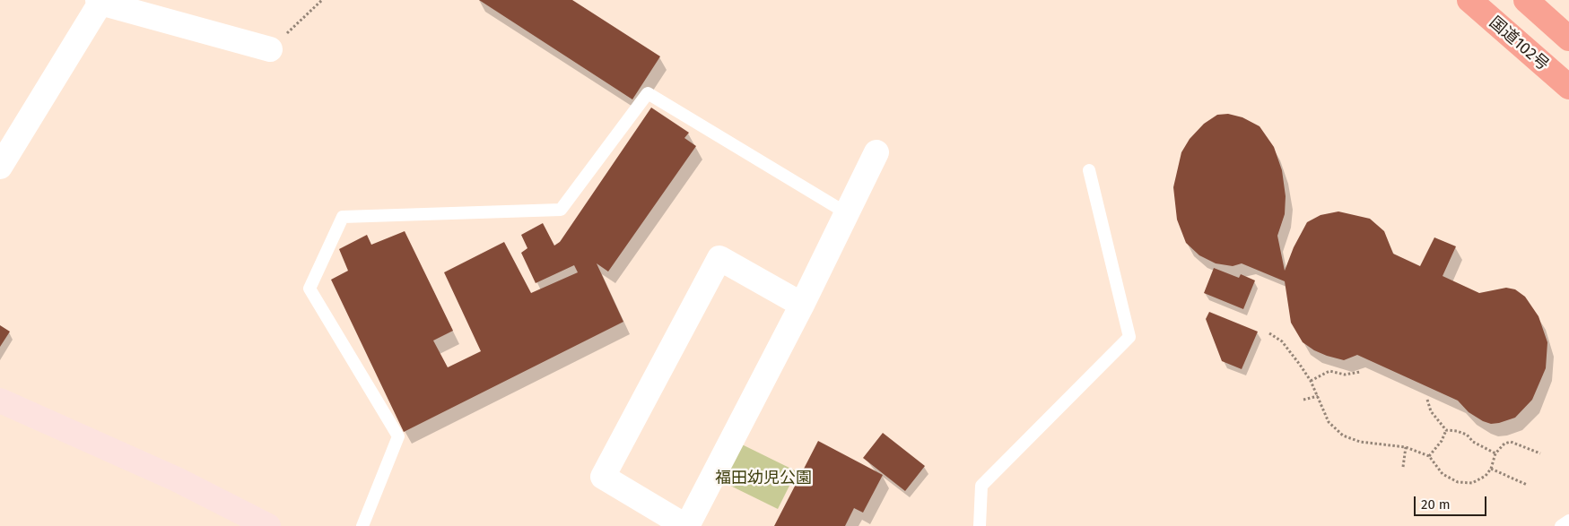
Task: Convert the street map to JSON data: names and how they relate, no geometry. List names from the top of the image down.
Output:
{
  "streets": {
    "highway": ["国道102号"]
  },
  "parks": ["福田幼児公園"],
  "scale_bar": "20 m"
}
